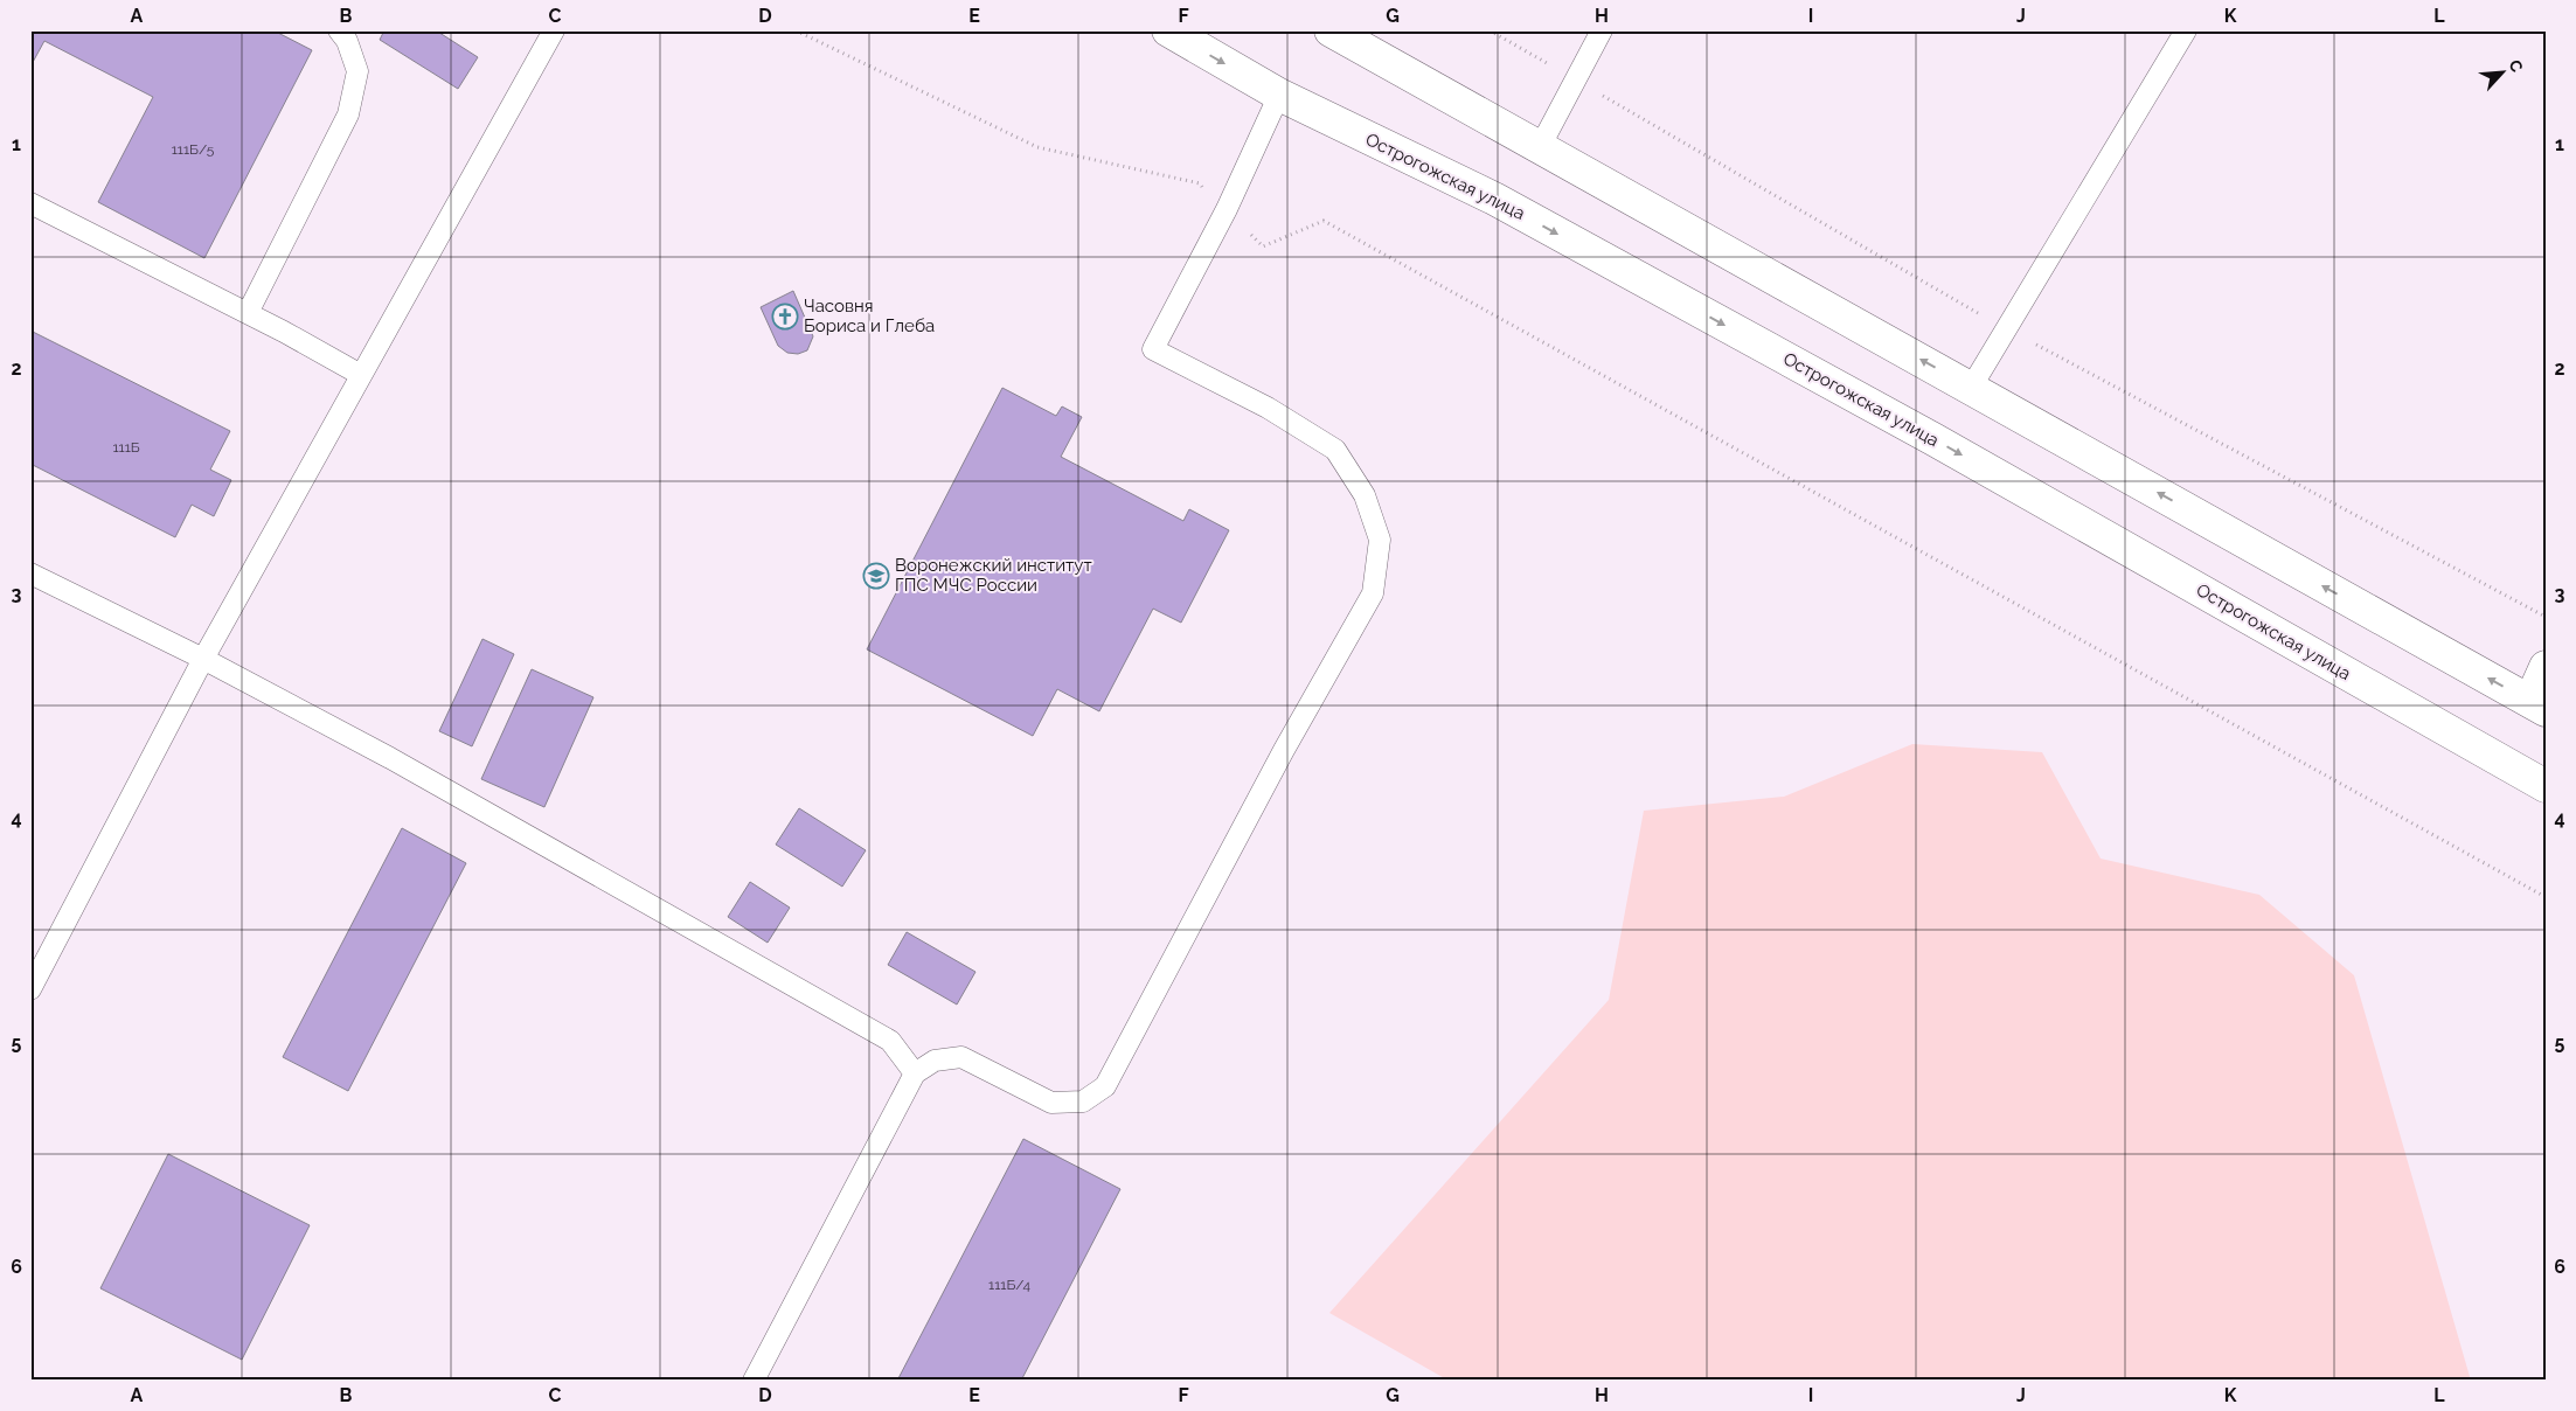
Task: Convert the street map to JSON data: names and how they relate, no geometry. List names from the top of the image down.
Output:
{
  "streets": {
    "street": ["Острогожская улица"]
  },
  "places": {
    "church": ["Часовня Бориса и Глеба"],
    "school or university": ["Воронежский институт ГПС МЧС России"]
  },
  "house_numbers": ["111Б/5", "111Б", "111Б/4"],
  "north": "top right",
  "grid": {
    "columns": [
      "A",
      "B",
      "C",
      "D",
      "E",
      "F",
      "G",
      "H",
      "I",
      "J",
      "K",
      "L"
    ],
    "rows": [
      "1",
      "2",
      "3",
      "4",
      "5",
      "6"
    ]
  }
}
